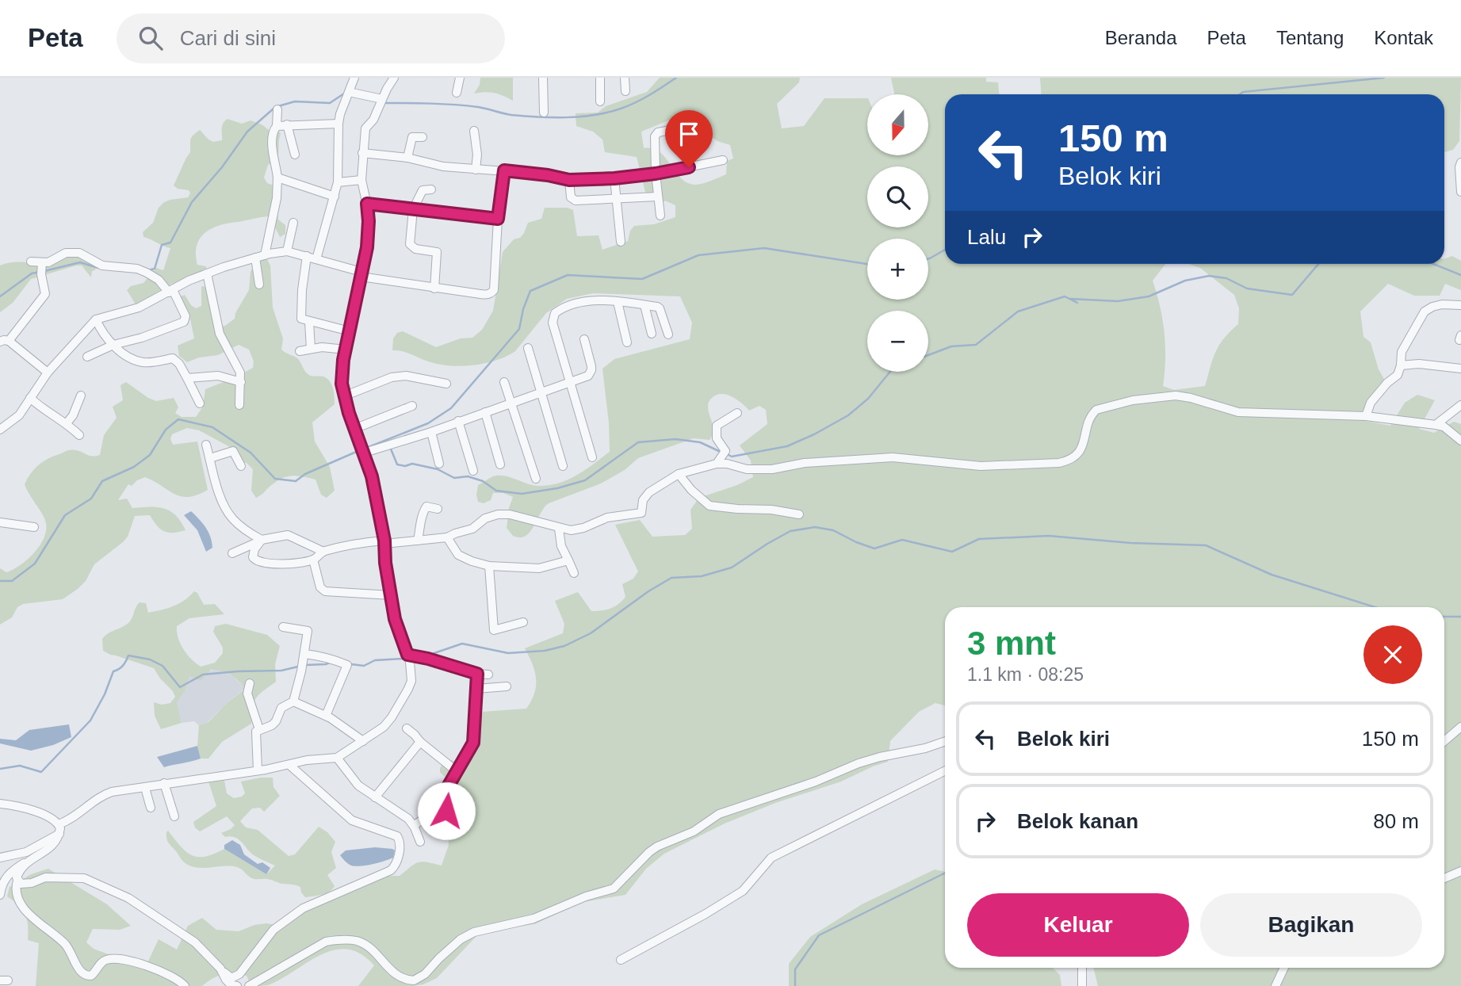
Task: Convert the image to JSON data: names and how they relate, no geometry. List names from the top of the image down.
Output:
{
  "north": "bottom",
  "page": {
    "header": "Peta",
    "search": "Cari di sini",
    "nav": [
      "Beranda",
      "Peta",
      "Tentang",
      "Kontak"
    ],
    "map_buttons": ["+", "−"],
    "turn": ["150 m", "Belok kiri"],
    "then": "Lalu",
    "heading": ["3 mnt", "1.1 km · 08:25"],
    "list": [
      {
        "name": "Belok kiri",
        "value": "150 m"
      },
      {
        "name": "Belok kanan",
        "value": "80 m"
      }
    ],
    "buttons": ["Keluar", "Bagikan"]
  }
}
